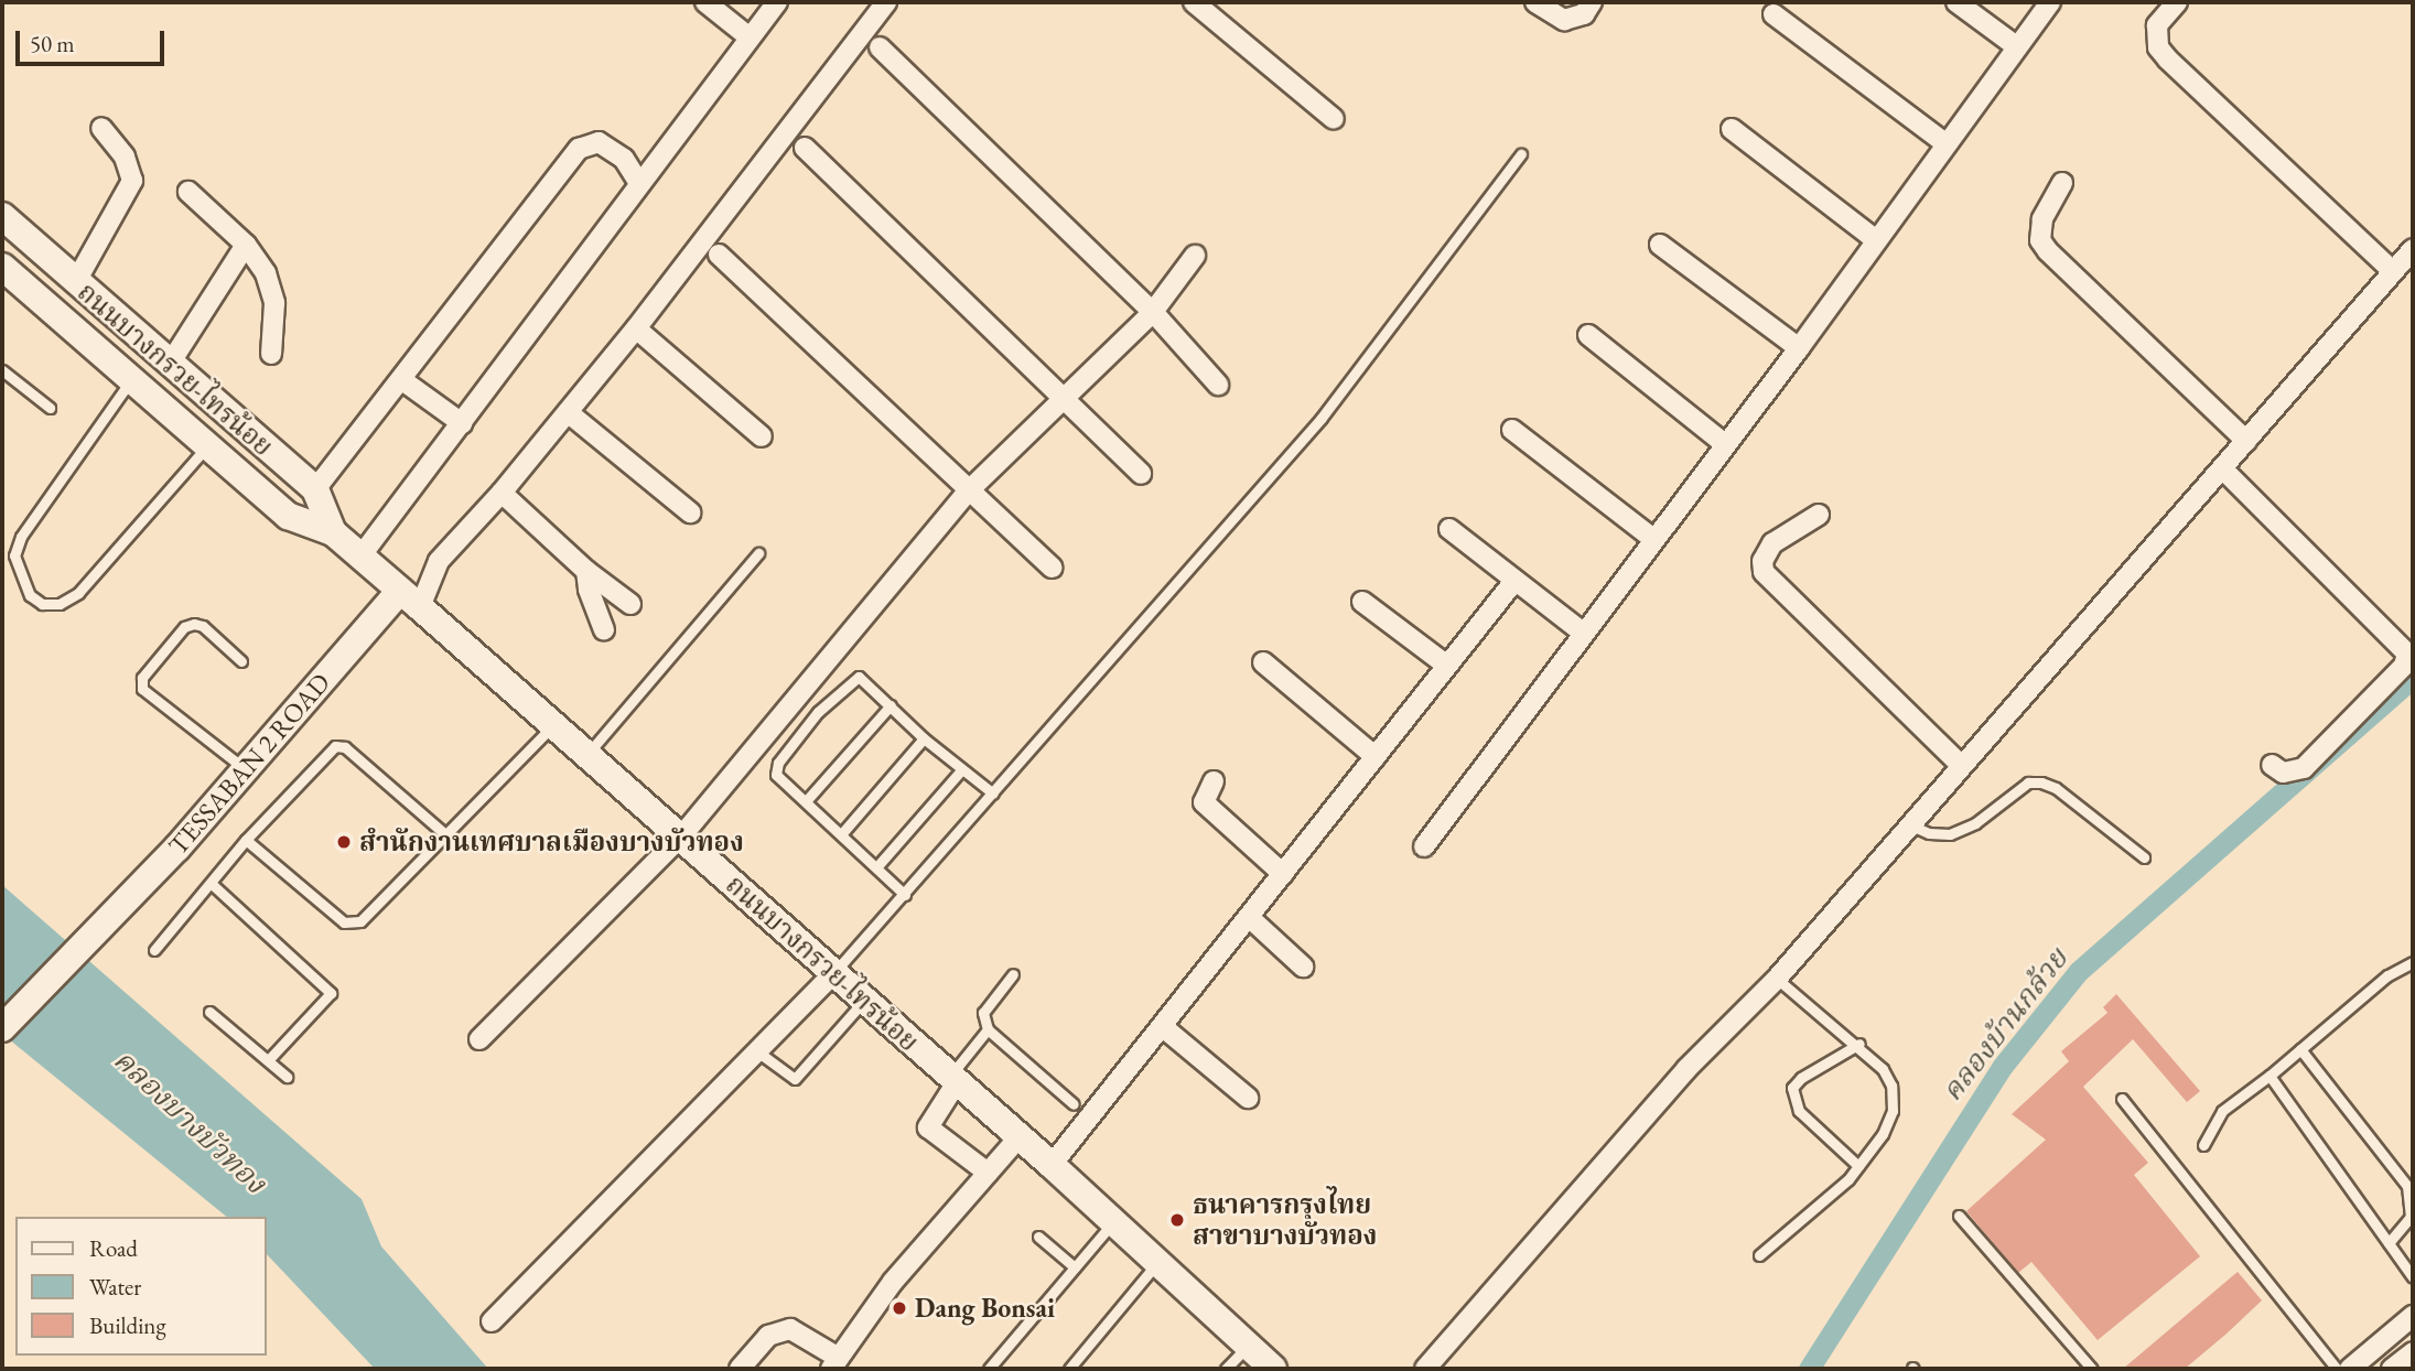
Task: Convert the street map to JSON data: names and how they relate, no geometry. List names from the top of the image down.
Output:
{
  "streets": {
    "main road": ["ถนนบางกรวย-ไทรน้อย", "TESSABAN 2 ROAD"]
  },
  "crossings": [
    ["ถนนบางกรวย-ไทรน้อย", "TESSABAN 2 ROAD"]
  ],
  "water": ["คลองบ้านกล้วย", "คลองบางบัวทอง"],
  "places": ["สำนักงานเทศบาลเมืองบางบัวทอง", "ธนาคารกรุงไทย สาขาบางบัวทอง", "Dang Bonsai"],
  "legend": ["Road", "Water", "Building"],
  "scale_bar": "50 m"
}
